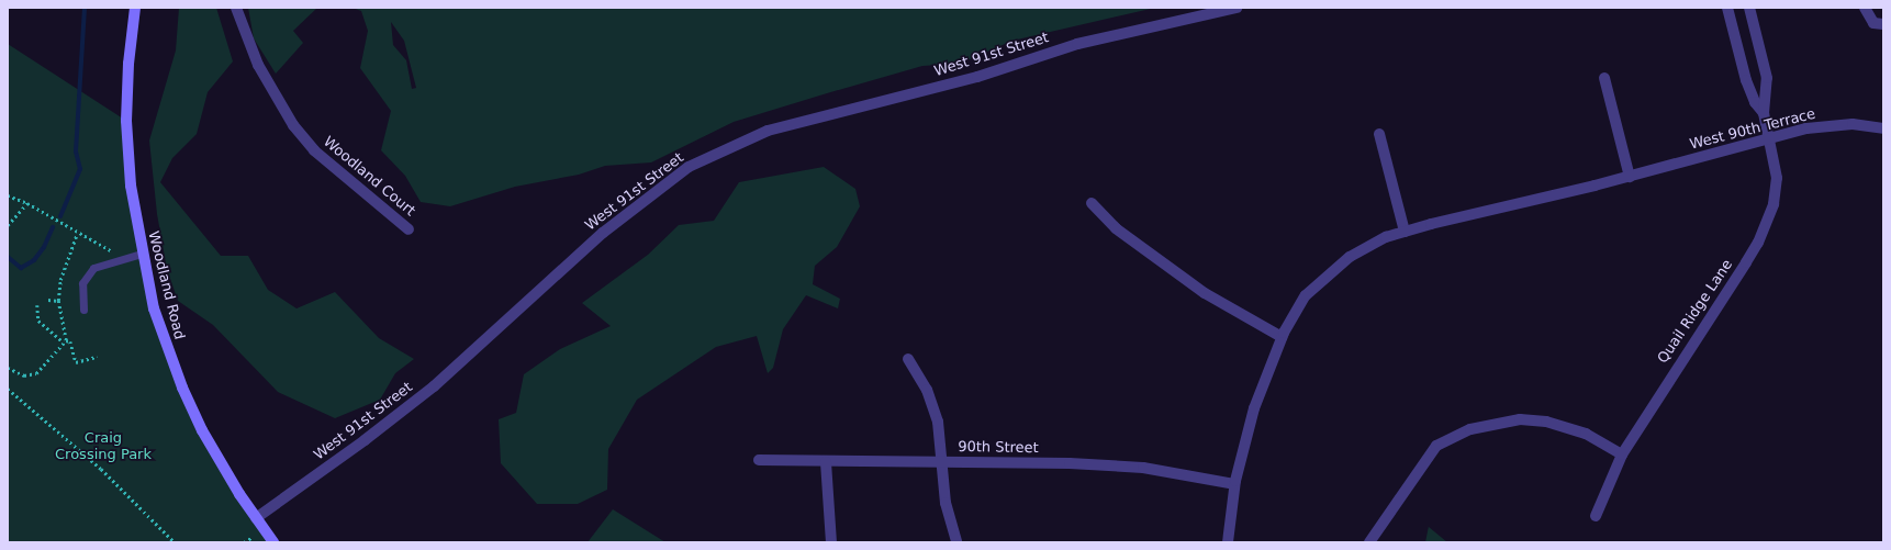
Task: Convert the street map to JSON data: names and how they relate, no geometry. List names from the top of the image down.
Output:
{
  "streets": {
    "main road": ["Woodland Road"],
    "street": [
      "West 91st Street",
      "West 90th Terrace",
      "Woodland Court",
      "Quail Ridge Lane",
      "90th Street"
    ]
  },
  "crossings": [
    ["West 91st Street", "Woodland Road"],
    ["West 90th Terrace", "Quail Ridge Lane"],
    ["West 90th Terrace", "90th Street"]
  ],
  "parks": ["Craig Crossing Park"]
}
